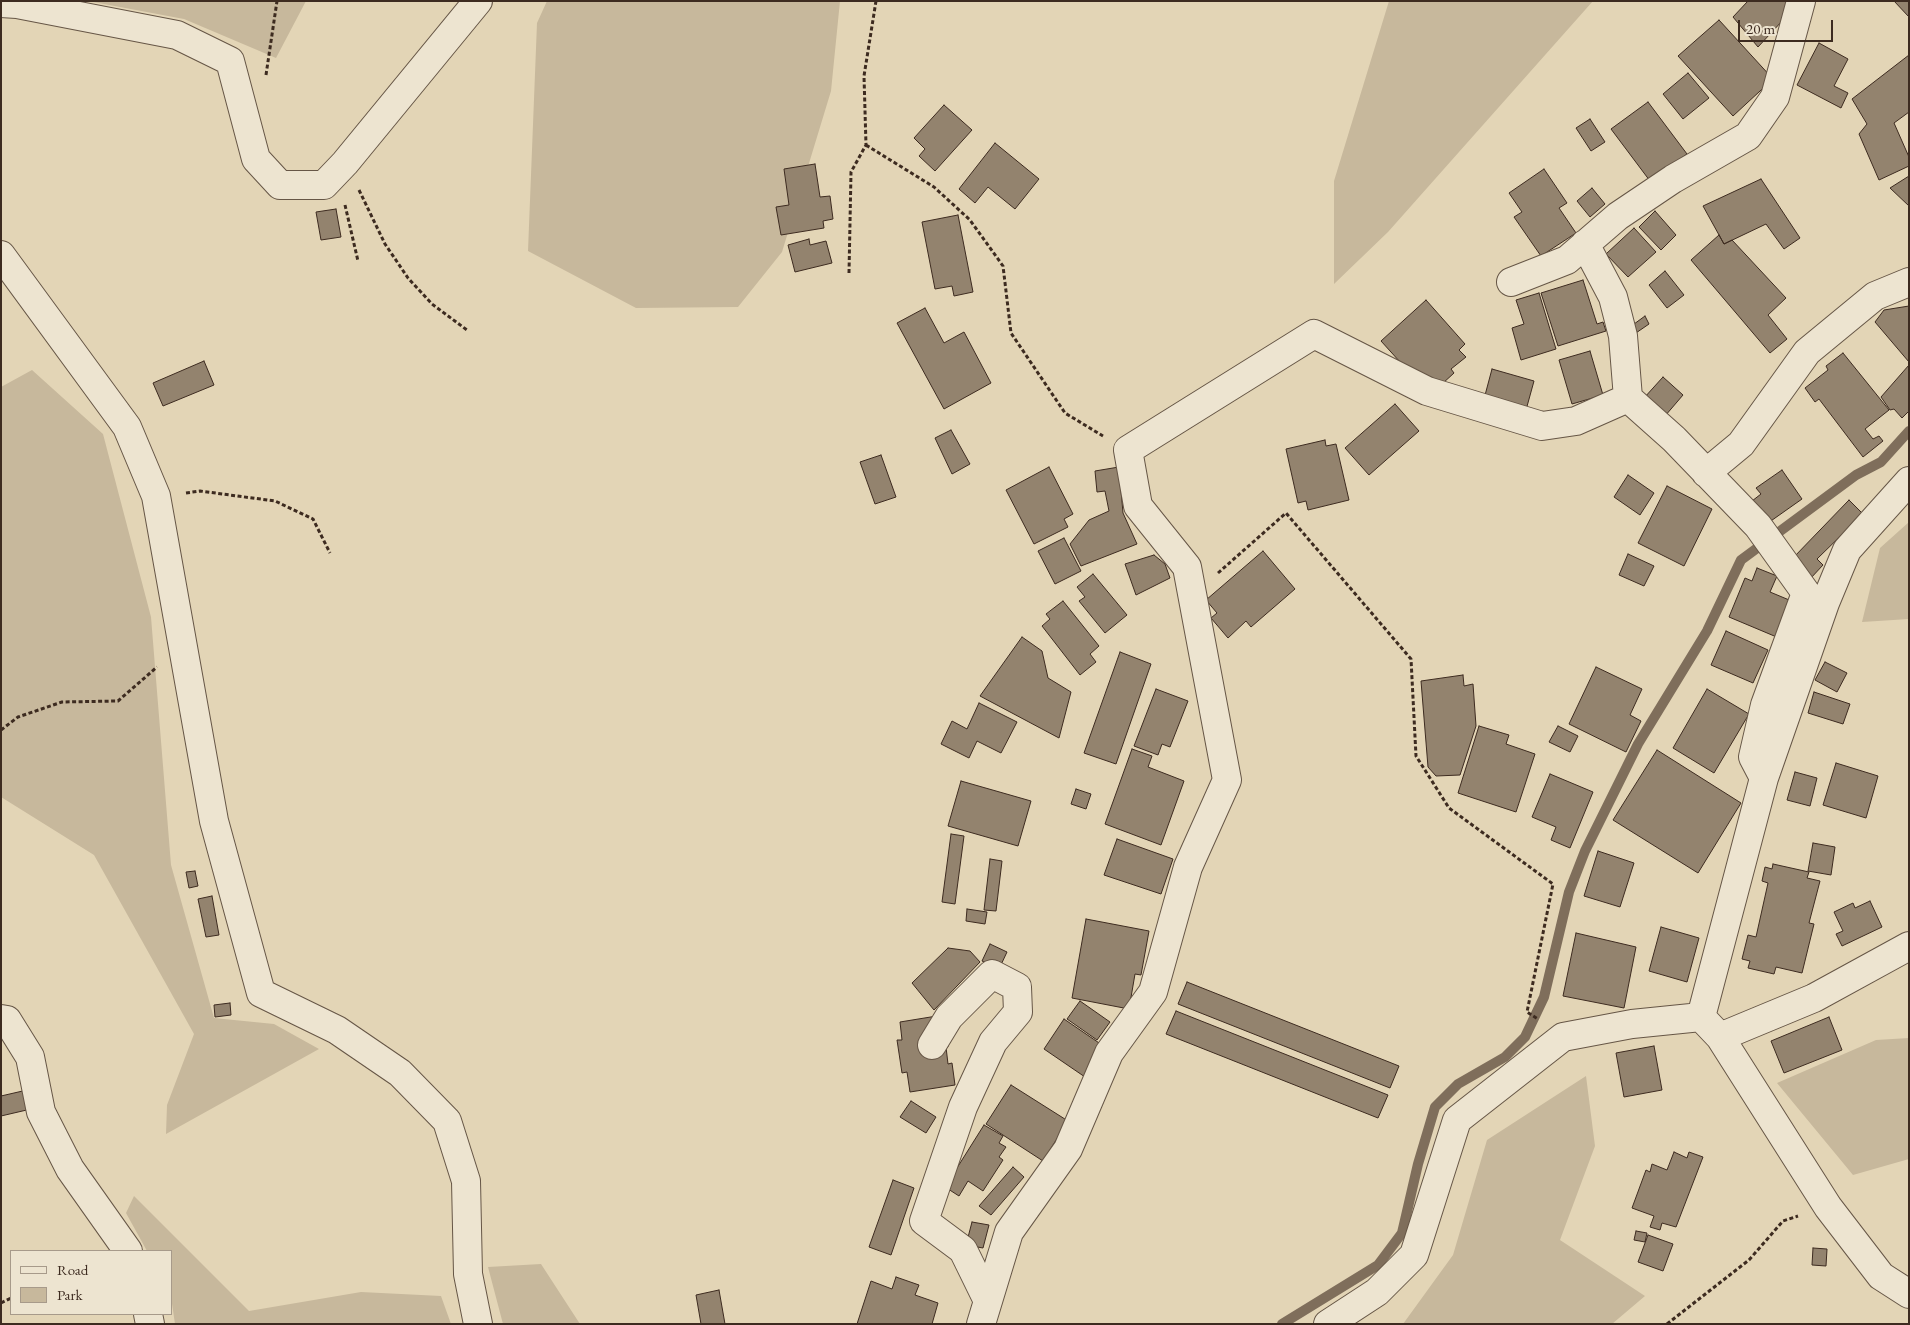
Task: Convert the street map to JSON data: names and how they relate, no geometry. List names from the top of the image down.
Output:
{
  "legend": ["Road", "Park"],
  "scale_bar": "20 m"
}
